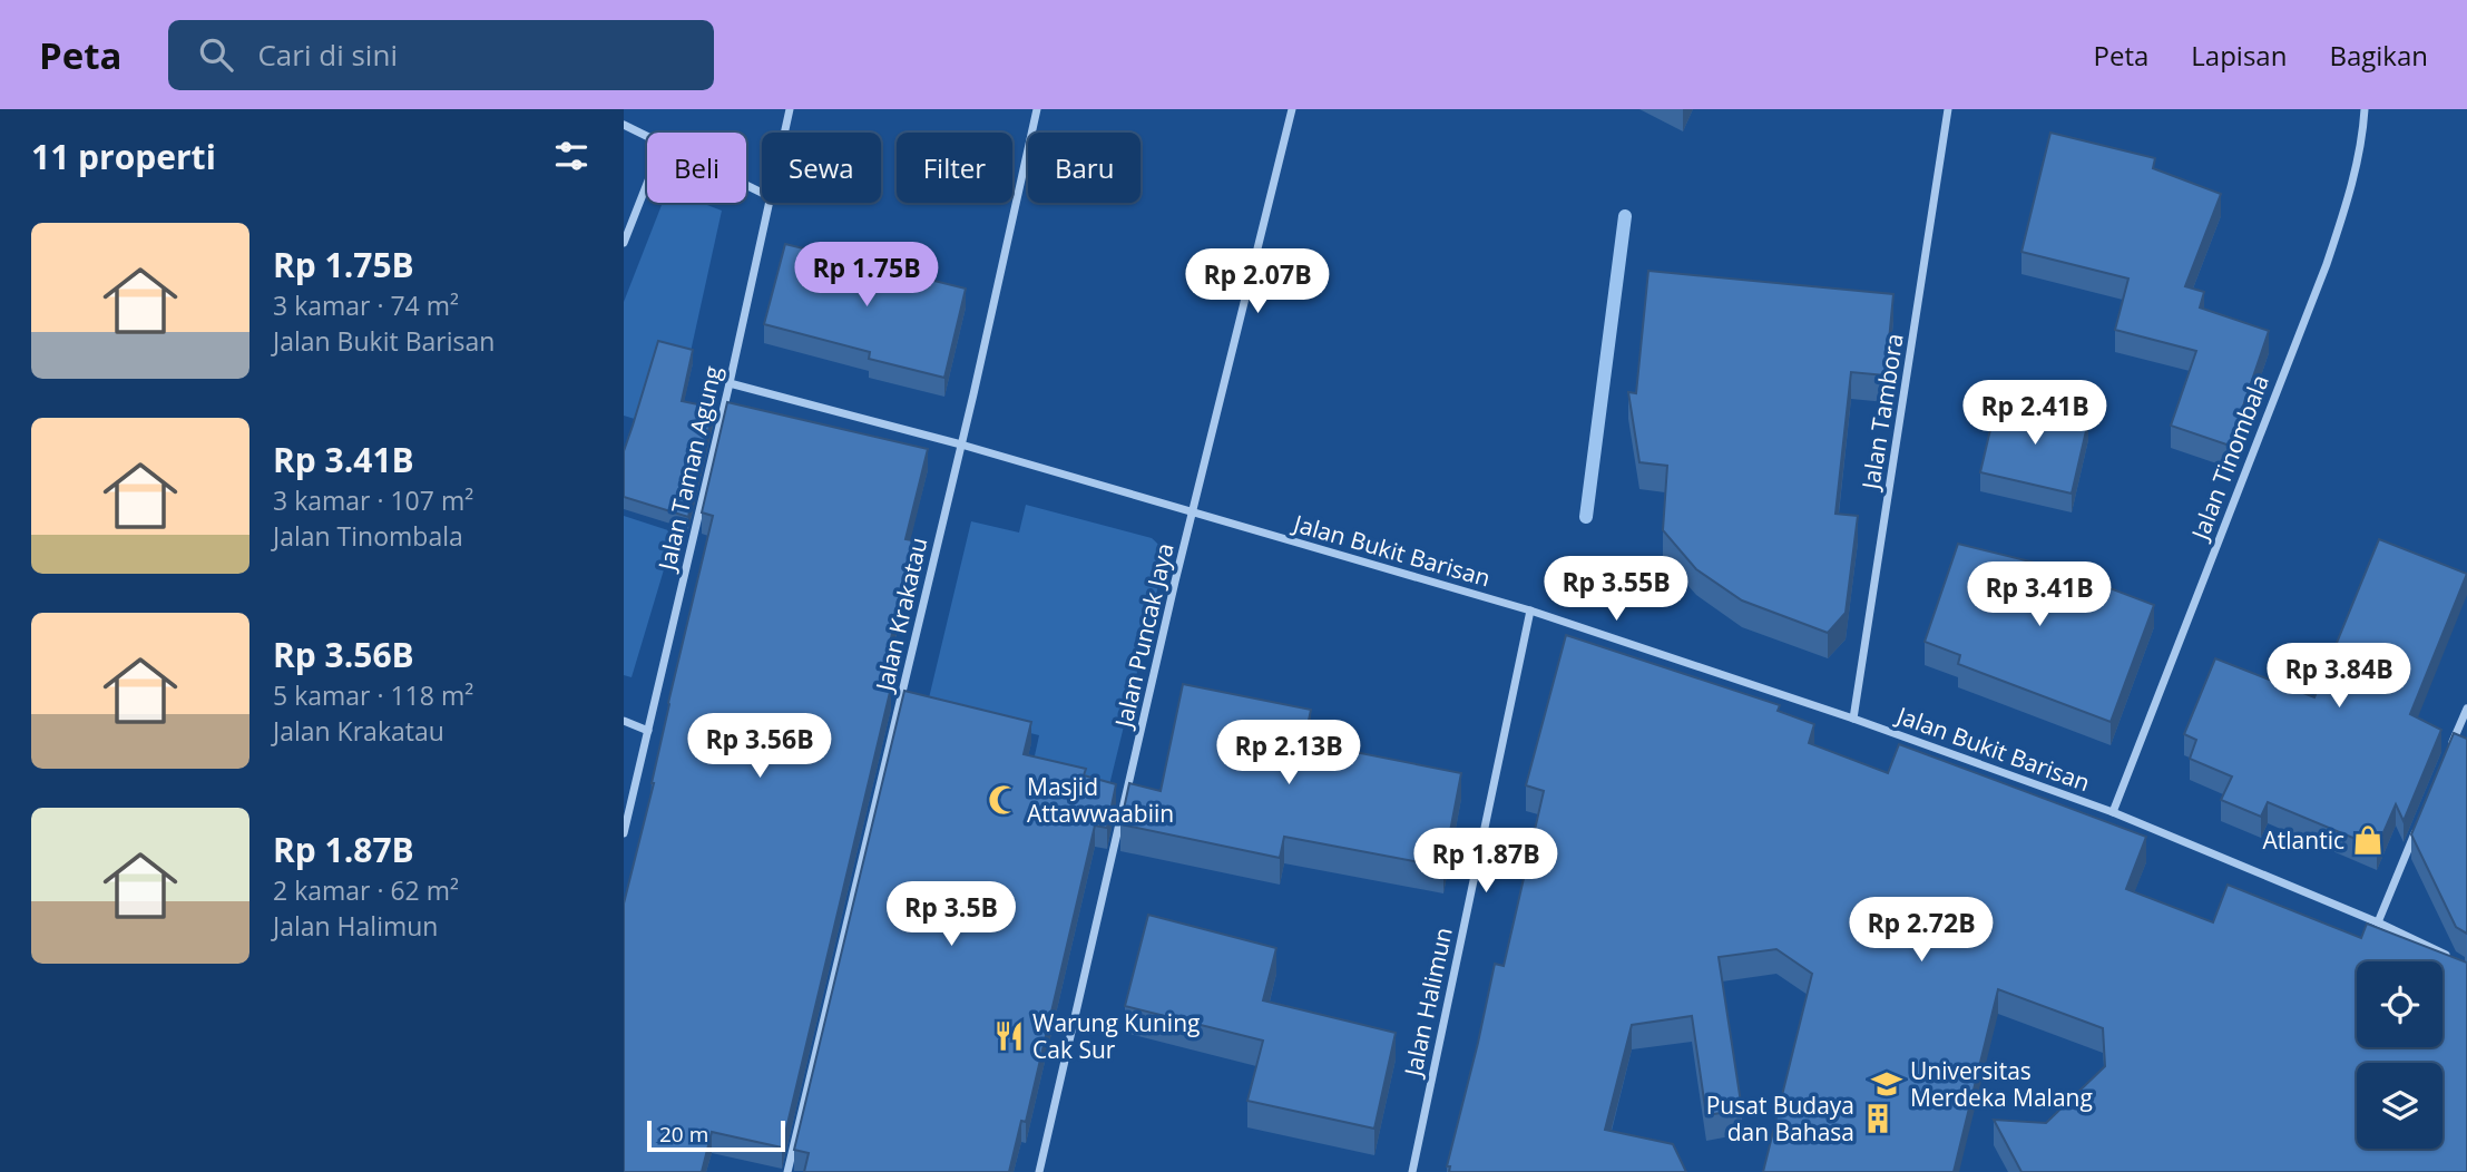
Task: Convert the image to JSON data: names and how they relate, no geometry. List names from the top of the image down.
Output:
{
  "streets": {
    "street": [
      "Jalan Tambora",
      "Jalan Tinombala",
      "Jalan Taman Agung",
      "Jalan Bukit Barisan",
      "Jalan Krakatau",
      "Jalan Puncak Jaya",
      "Jalan Halimun"
    ]
  },
  "crossings": [
    ["Jalan Tambora", "Jalan Bukit Barisan"],
    ["Jalan Tinombala", "Jalan Bukit Barisan"],
    ["Jalan Taman Agung", "Jalan Bukit Barisan"],
    ["Jalan Bukit Barisan", "Jalan Krakatau"],
    ["Jalan Bukit Barisan", "Jalan Puncak Jaya"],
    ["Jalan Bukit Barisan", "Jalan Halimun"]
  ],
  "places": {
    "mosque": ["Masjid Attawwaabiin"],
    "shop": ["Atlantic"],
    "restaurant": ["Warung Kuning Cak Sur"],
    "school or university": ["Universitas Merdeka Malang"],
    "building": ["Pusat Budaya dan Bahasa"]
  },
  "scale_bar": "20 m",
  "page": {
    "header": "Peta",
    "search": "Cari di sini",
    "nav": ["Peta", "Lapisan", "Bagikan"],
    "heading": "11 properti",
    "chip": [
      "Beli",
      "Sewa",
      "Filter",
      "Baru"
    ],
    "list": [
      {
        "name": "Rp 1.75B",
        "note": "3 kamar · 74 m² · Jalan Bukit Barisan"
      },
      {
        "name": "Rp 3.41B",
        "note": "3 kamar · 107 m² · Jalan Tinombala"
      },
      {
        "name": "Rp 3.56B",
        "note": "5 kamar · 118 m² · Jalan Krakatau"
      },
      {
        "name": "Rp 1.87B",
        "note": "2 kamar · 62 m² · Jalan Halimun"
      }
    ],
    "price": [
      "Rp 1.75B",
      "Rp 2.07B",
      "Rp 2.41B",
      "Rp 3.55B",
      "Rp 3.41B",
      "Rp 3.84B",
      "Rp 3.56B",
      "Rp 2.13B",
      "Rp 1.87B",
      "Rp 3.5B",
      "Rp 2.72B"
    ],
    "scale": "20 m"
  }
}
